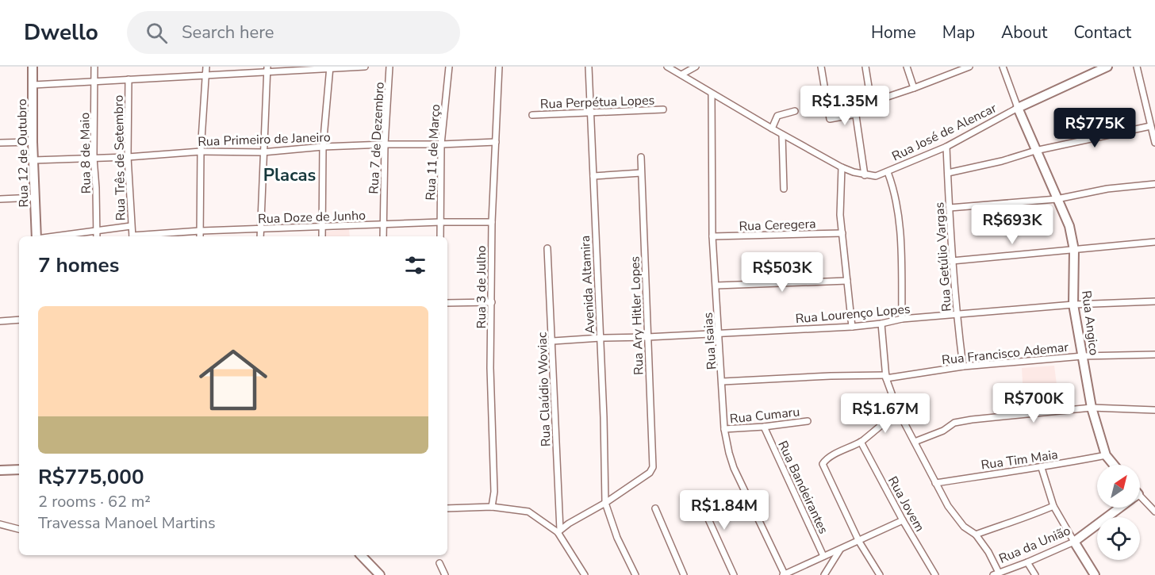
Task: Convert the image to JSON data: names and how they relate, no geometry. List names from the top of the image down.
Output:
{
  "streets": {
    "street": [
      "Rua Perpétua Lopes",
      "Rua José de Alencar",
      "Rua 7 de Dezembro",
      "Rua Primeiro de Janeiro",
      "Rua 11 de Março",
      "Rua 12 de Outubro",
      "Rua 8 de Maio",
      "Rua Três de Setembro",
      "Rua Doze de Junho",
      "Rua Ceregera",
      "Rua Getúlio Vargas",
      "Avenida Altamira",
      "Rua 3 de Julho",
      "Rua Lourenço Lopes",
      "Rua Ary Hitler Lopes",
      "Rua Angico",
      "Rua Isaias",
      "Rua Francisco Ademar",
      "Rua Claúdio Woviac",
      "Rua Cumaru",
      "Rua Tim Maia",
      "Rua Bandeirantes",
      "Rua Jovem",
      "Rua da União"
    ]
  },
  "crossings": [
    ["Rua Perpétua Lopes", "Avenida Altamira"],
    ["Rua José de Alencar", "Rua Getúlio Vargas"],
    ["Rua José de Alencar", "Rua Angico"],
    ["Rua José de Alencar", "Rua Isaias"],
    ["Rua 7 de Dezembro", "Rua Primeiro de Janeiro"],
    ["Rua 7 de Dezembro", "Rua Doze de Junho"],
    ["Rua Primeiro de Janeiro", "Rua 11 de Março"],
    ["Rua Primeiro de Janeiro", "Rua 12 de Outubro"],
    ["Rua Primeiro de Janeiro", "Rua 8 de Maio"],
    ["Rua Primeiro de Janeiro", "Rua Três de Setembro"],
    ["Rua Primeiro de Janeiro", "Rua 3 de Julho"],
    ["Rua 11 de Março", "Rua Doze de Junho"],
    ["Rua Doze de Junho", "Rua 3 de Julho"],
    ["Rua Ceregera", "Rua Isaias"],
    ["Rua Getúlio Vargas", "Rua Lourenço Lopes"],
    ["Rua Getúlio Vargas", "Rua Francisco Ademar"],
    ["Avenida Altamira", "Rua Lourenço Lopes"],
    ["Avenida Altamira", "Rua Ary Hitler Lopes"],
    ["Rua Lourenço Lopes", "Rua Ary Hitler Lopes"],
    ["Rua Lourenço Lopes", "Rua Angico"],
    ["Rua Lourenço Lopes", "Rua Isaias"],
    ["Rua Lourenço Lopes", "Rua Claúdio Woviac"],
    ["Rua Angico", "Rua Francisco Ademar"],
    ["Rua Angico", "Rua Tim Maia"],
    ["Rua Isaias", "Rua Francisco Ademar"],
    ["Rua Isaias", "Rua Cumaru"],
    ["Rua Cumaru", "Rua Bandeirantes"]
  ],
  "districts": ["Placas"],
  "north": "top right",
  "page": {
    "header": "Dwello",
    "search": "Search here",
    "nav": [
      "Home",
      "Map",
      "About",
      "Contact"
    ],
    "price": [
      "R$1.35M",
      "R$775K",
      "R$693K",
      "R$503K",
      "R$700K",
      "R$1.67M",
      "R$1.84M"
    ],
    "heading": "7 homes",
    "list": [
      {
        "name": "R$775,000",
        "note": "2 rooms · 62 m² · Travessa Manoel Martins"
      }
    ]
  }
}
